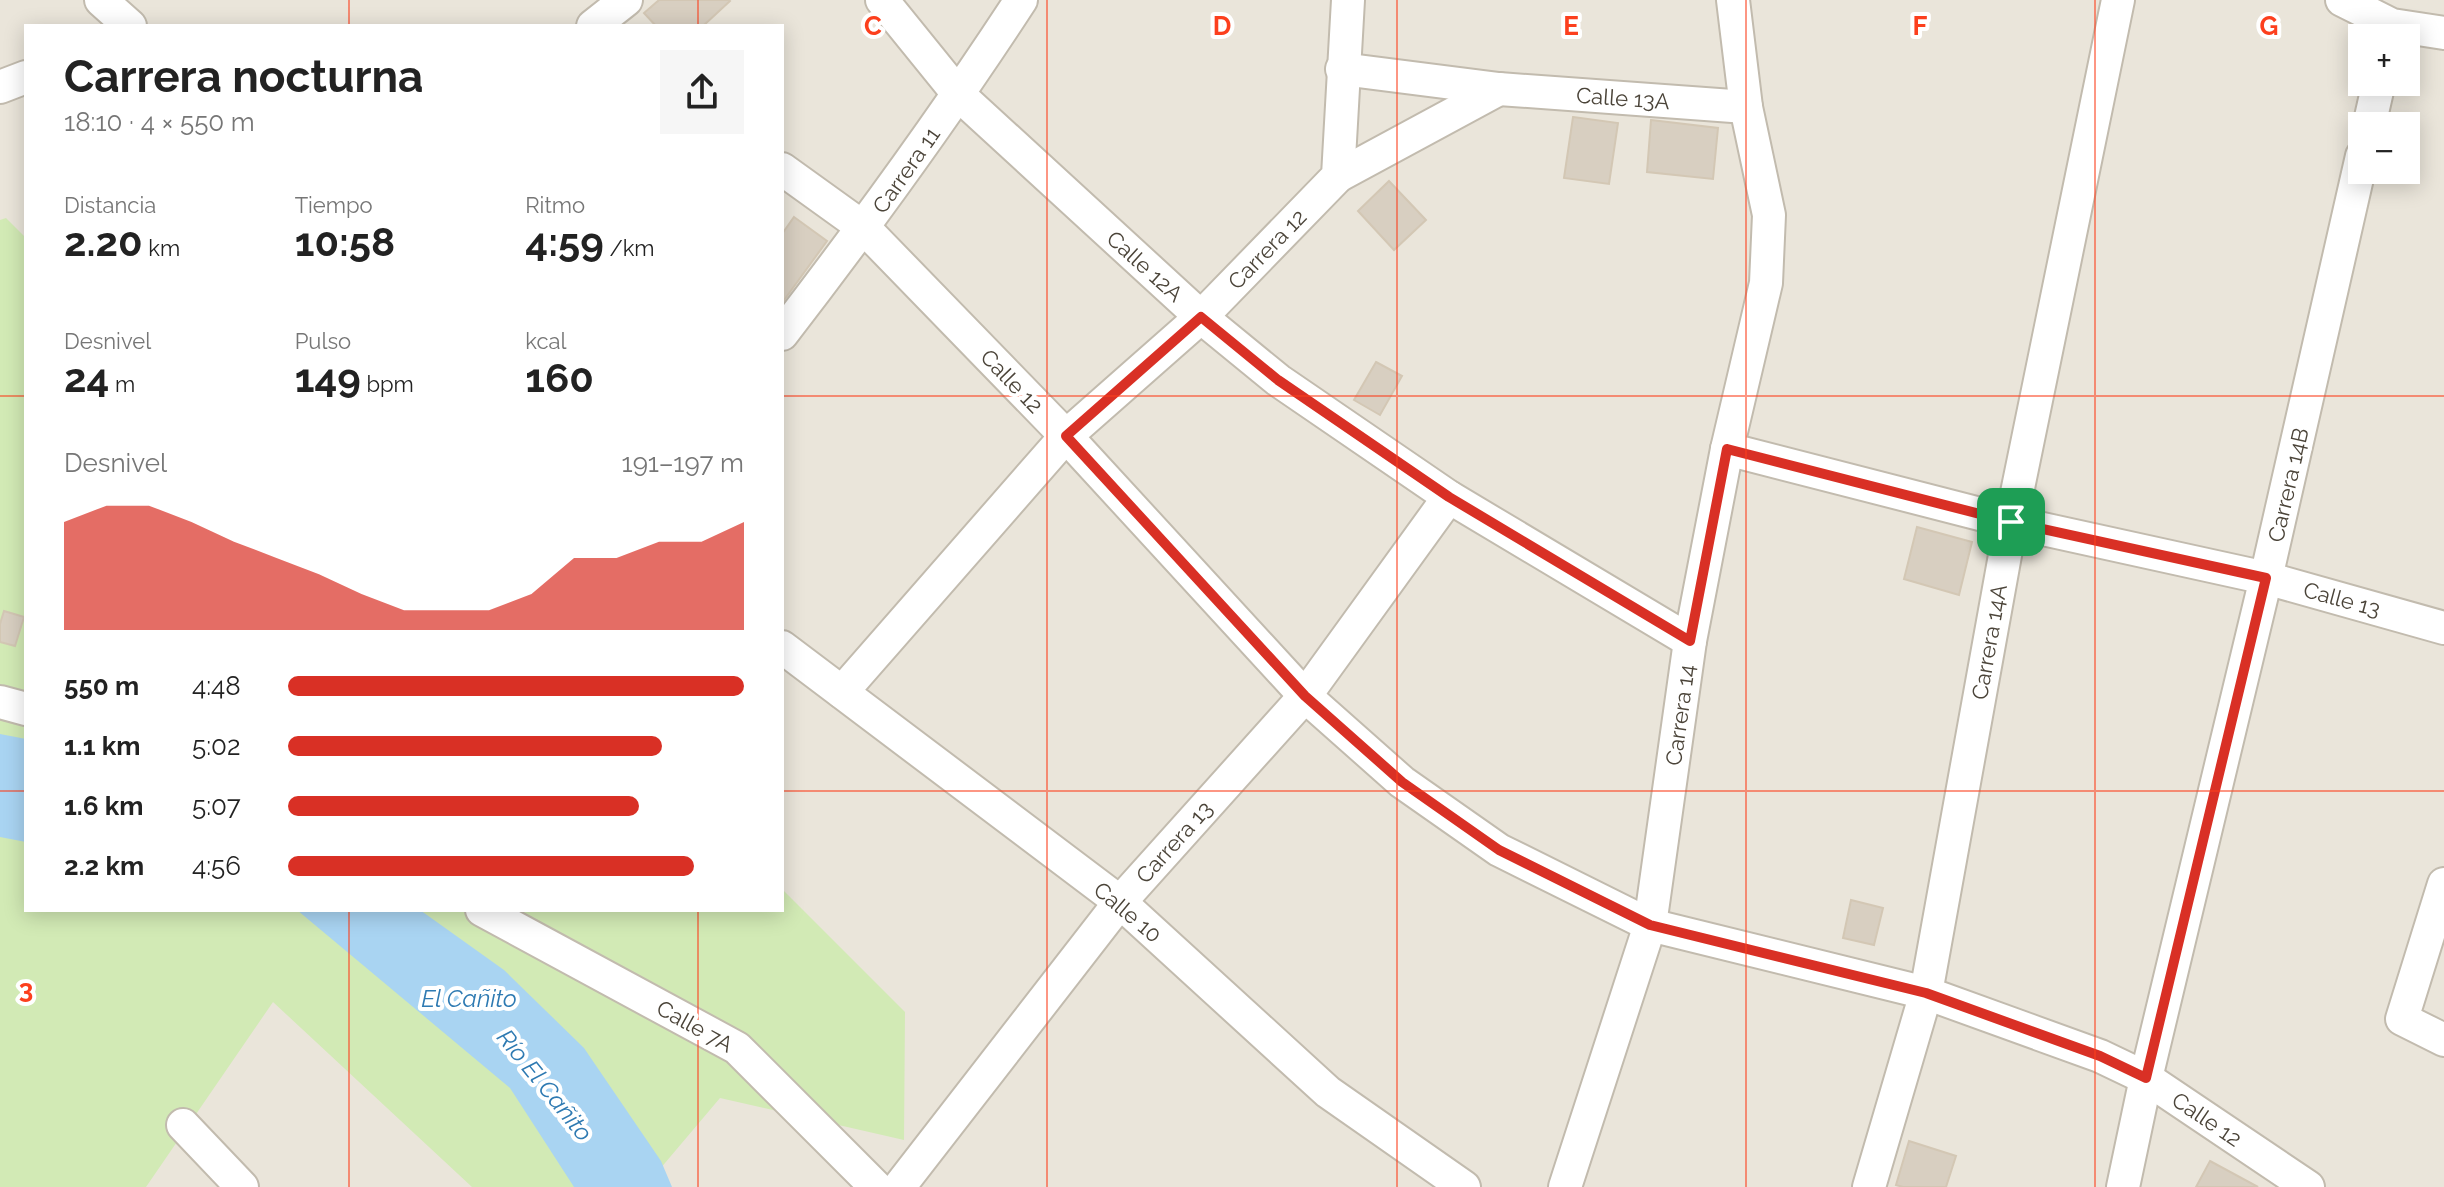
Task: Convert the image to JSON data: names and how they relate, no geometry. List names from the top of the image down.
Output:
{
  "streets": {
    "street": [
      "Calle 13A",
      "Carrera 11",
      "Carrera 12",
      "Calle 12A",
      "Calle 12",
      "Carrera 14B",
      "Calle 13",
      "Carrera 14A",
      "Carrera 14",
      "Carrera 13",
      "Calle 10",
      "Calle 7A"
    ]
  },
  "crossings": [
    ["Calle 13A", "Carrera 14"],
    ["Carrera 11", "Calle 12A"],
    ["Carrera 11", "Calle 12"],
    ["Carrera 12", "Calle 12A"],
    ["Carrera 12", "Calle 12"],
    ["Carrera 12", "Calle 10"],
    ["Calle 12A", "Carrera 14"],
    ["Calle 12A", "Carrera 13"],
    ["Calle 12", "Carrera 14B"],
    ["Calle 12", "Carrera 14A"],
    ["Calle 12", "Carrera 14"],
    ["Calle 12", "Carrera 13"],
    ["Carrera 14B", "Calle 13"],
    ["Calle 13", "Carrera 14A"],
    ["Calle 13", "Carrera 14"],
    ["Carrera 13", "Calle 10"]
  ],
  "water": ["El Cañito", "Río El Cañito"],
  "page": {
    "map_buttons": ["+", "−"],
    "heading": ["Carrera nocturna", "18:10 · 4 × 550 m"],
    "stats": [
      ["Distancia", "2.20 km"],
      ["Tiempo", "10:58"],
      ["Ritmo", "4:59 /km"],
      ["Desnivel", "24 m"],
      ["Pulso", "149 bpm"],
      ["kcal", "160"]
    ],
    "chart": ["Desnivel", "191–197 m"],
    "list": [
      {
        "name": "550 m",
        "note": "4:48"
      },
      {
        "name": "1.1 km",
        "note": "5:02"
      },
      {
        "name": "1.6 km",
        "note": "5:07"
      },
      {
        "name": "2.2 km",
        "note": "4:56"
      }
    ]
  },
  "grid": {
    "columns": [
      "C",
      "D",
      "E",
      "F",
      "G"
    ],
    "rows": ["3"]
  }
}
